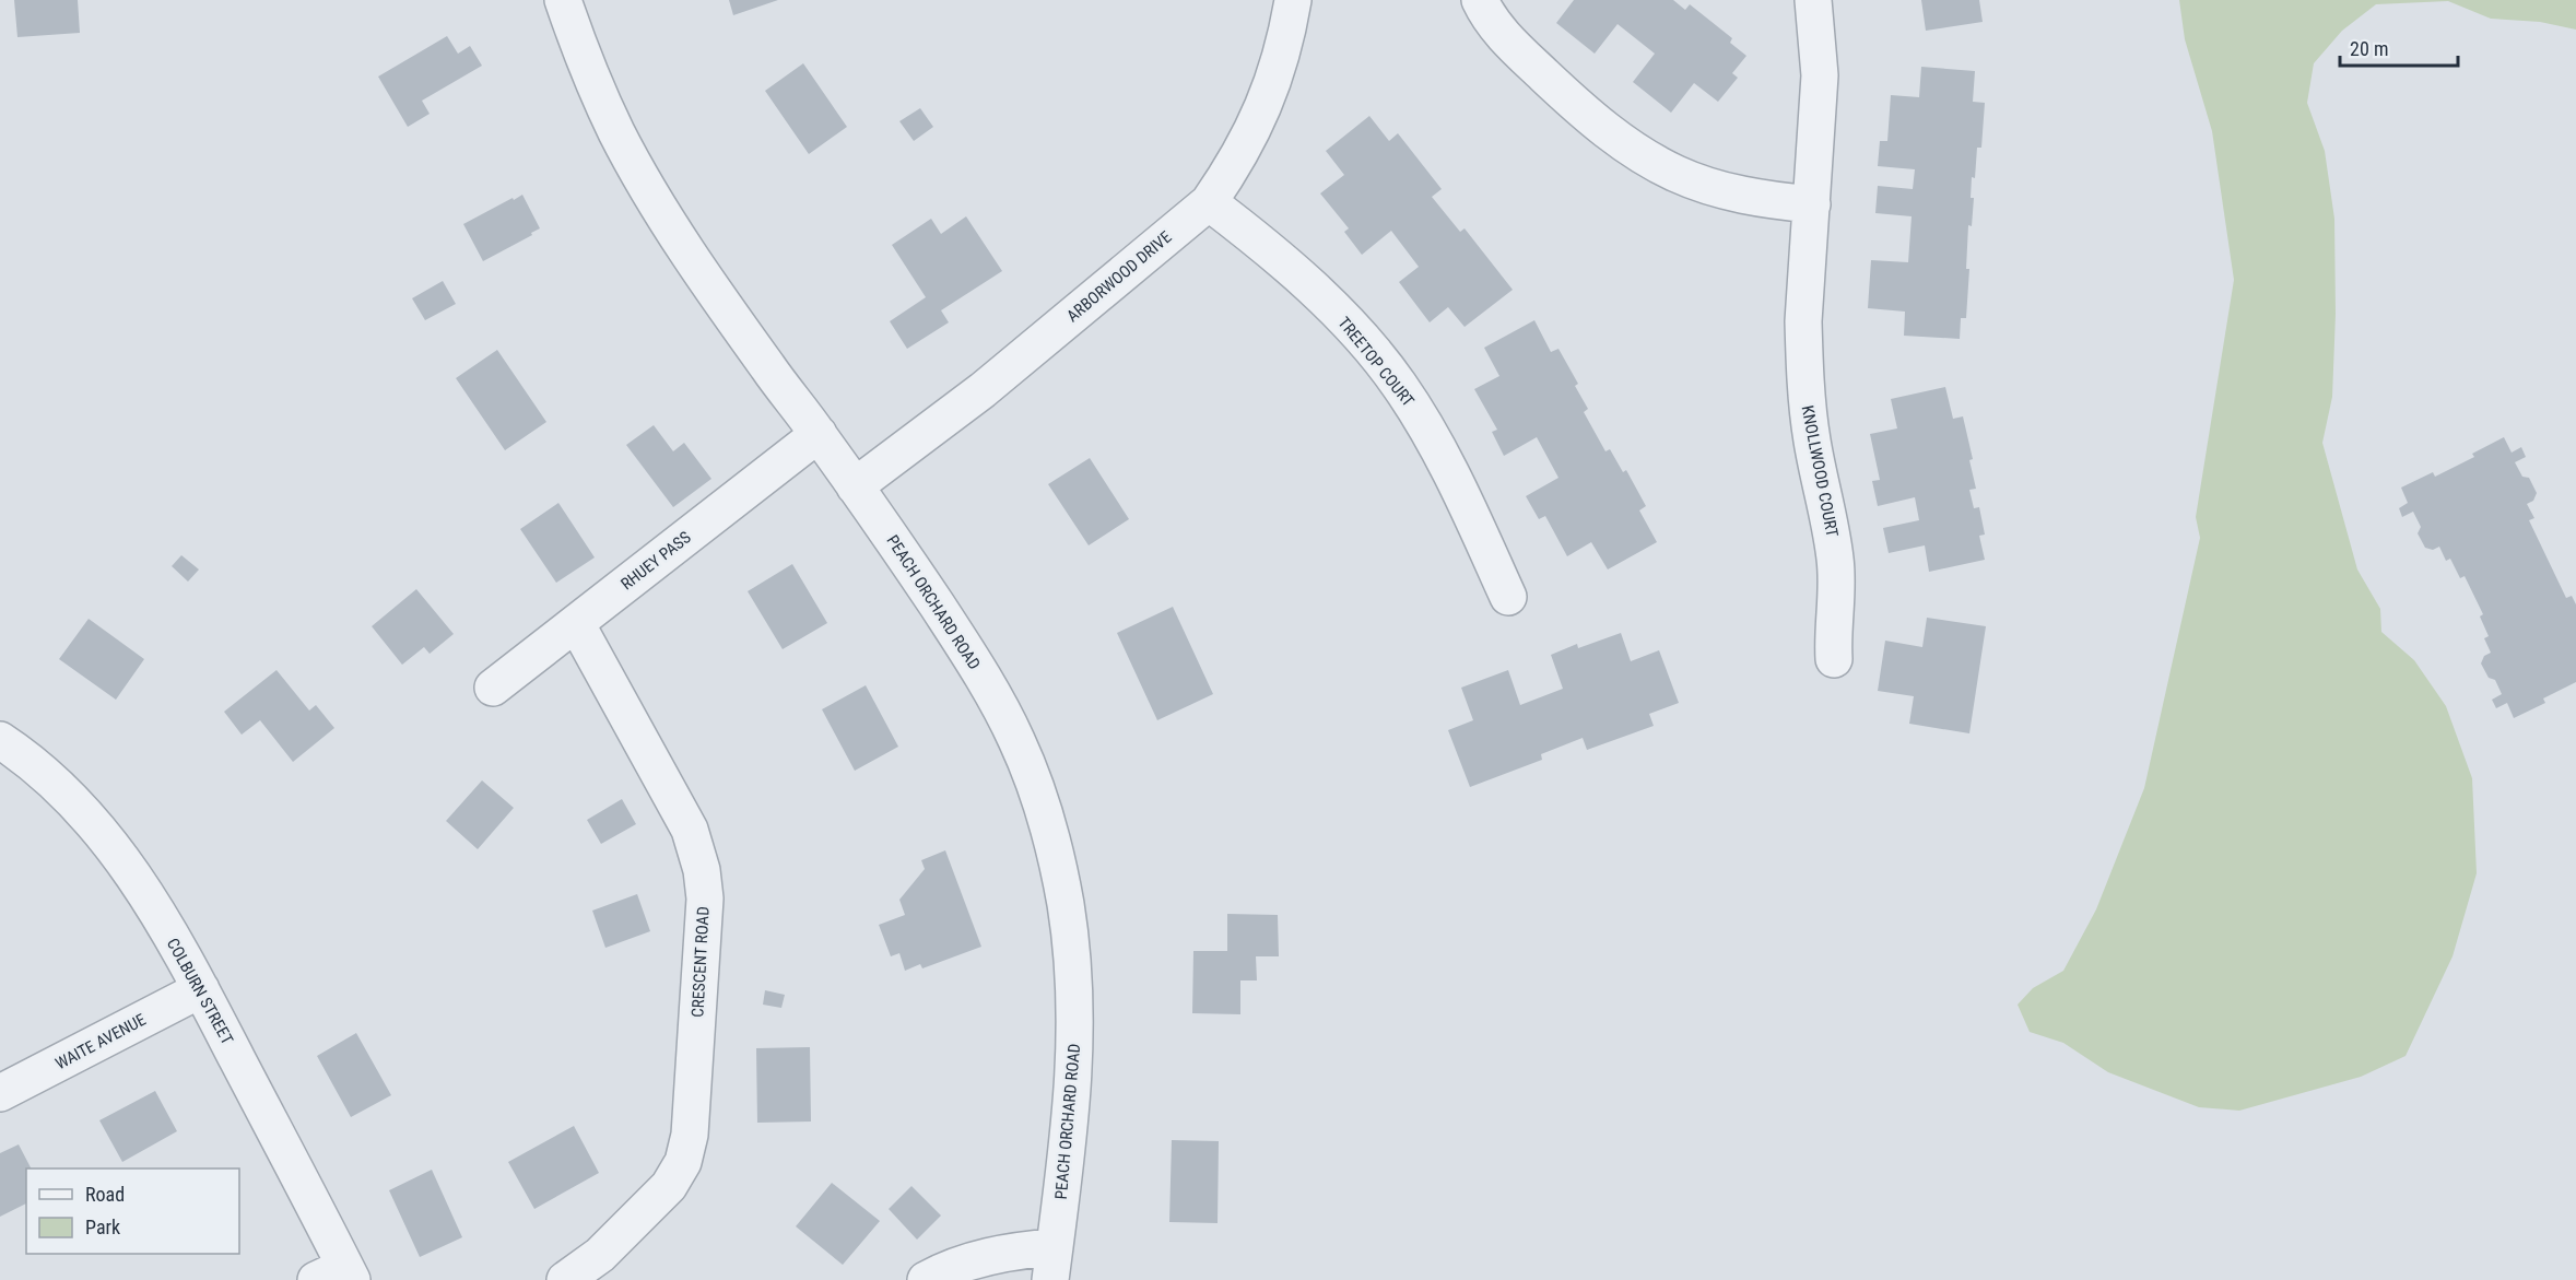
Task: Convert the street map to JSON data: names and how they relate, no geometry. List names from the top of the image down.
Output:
{
  "streets": {
    "street": [
      "ARBORWOOD DRIVE",
      "TREETOP COURT",
      "KNOLLWOOD COURT",
      "RHUEY PASS",
      "PEACH ORCHARD ROAD",
      "CRESCENT ROAD",
      "COLBURN STREET",
      "WAITE AVENUE"
    ]
  },
  "crossings": [
    ["ARBORWOOD DRIVE", "TREETOP COURT"],
    ["ARBORWOOD DRIVE", "PEACH ORCHARD ROAD"],
    ["RHUEY PASS", "PEACH ORCHARD ROAD"],
    ["RHUEY PASS", "CRESCENT ROAD"],
    ["COLBURN STREET", "WAITE AVENUE"]
  ],
  "legend": ["Road", "Park"],
  "scale_bar": "20 m"
}
